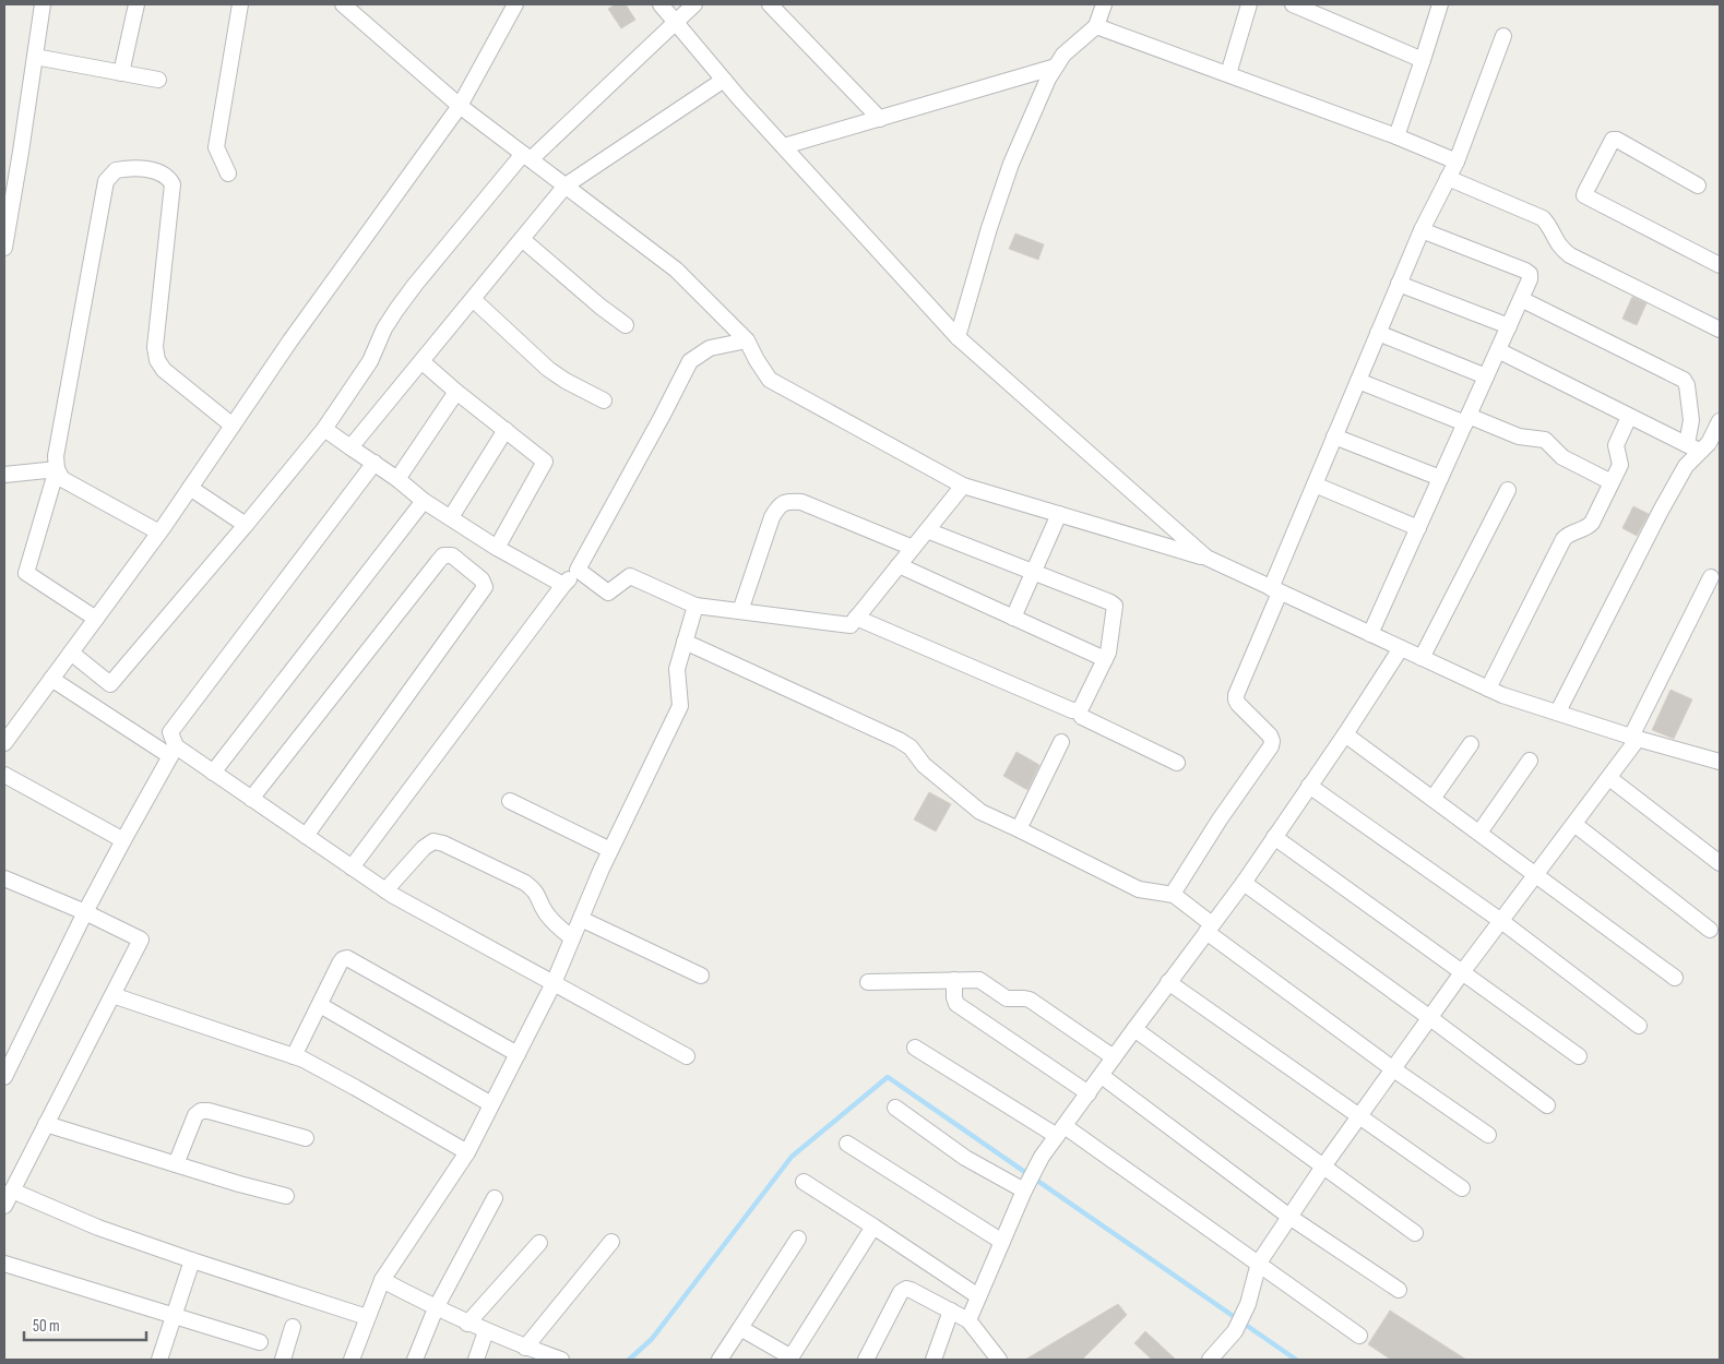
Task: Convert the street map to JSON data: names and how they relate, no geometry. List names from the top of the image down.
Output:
{
  "scale_bar": "50 m"
}
